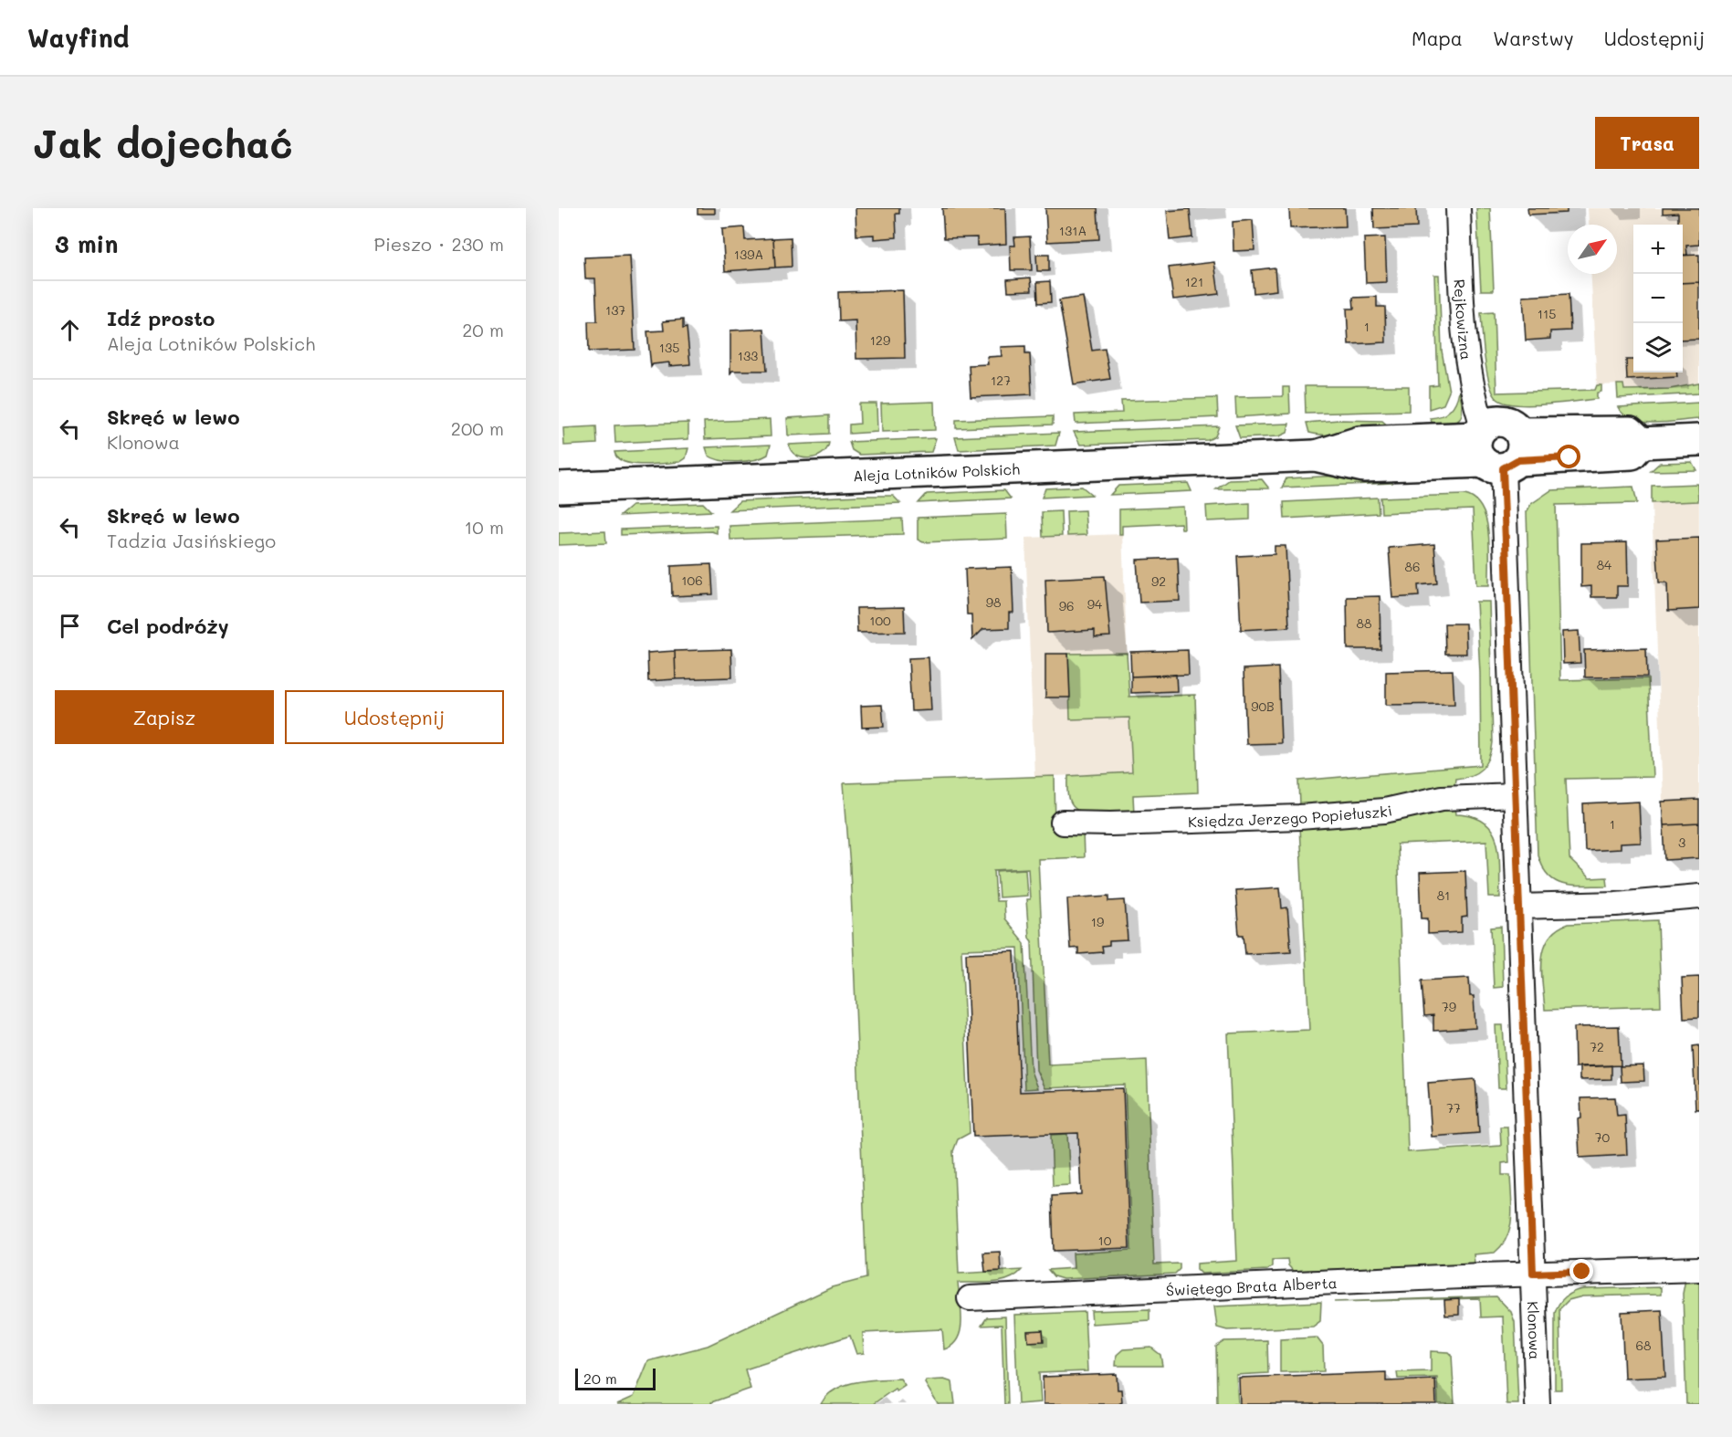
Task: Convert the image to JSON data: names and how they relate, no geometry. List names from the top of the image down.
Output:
{
  "streets": {
    "street": [
      "Rejkowizna",
      "Aleja Lotników Polskich",
      "Księdza Jerzego Popiełuszki",
      "Świętego Brata Alberta",
      "Klonowa"
    ]
  },
  "crossings": [
    ["Rejkowizna", "Aleja Lotników Polskich"],
    ["Rejkowizna", "Klonowa"],
    ["Aleja Lotników Polskich", "Klonowa"],
    ["Księdza Jerzego Popiełuszki", "Klonowa"],
    ["Świętego Brata Alberta", "Klonowa"]
  ],
  "house_numbers": [
    "131A",
    "139A",
    "121",
    "137",
    "115",
    "1",
    "129",
    "135",
    "133",
    "127",
    "84",
    "86",
    "106",
    "92",
    "98",
    "94",
    "96",
    "100",
    "88",
    "90B",
    "1",
    "3",
    "81",
    "19",
    "79",
    "72",
    "77",
    "70",
    "10",
    "68"
  ],
  "scale_bar": "20 m",
  "north": "top right",
  "page": {
    "header": "Wayfind",
    "nav": ["Mapa", "Warstwy", "Udostępnij"],
    "buttons": [
      "Trasa",
      ["Zapisz", "Udostępnij"]
    ],
    "title": "Jak dojechać",
    "heading": ["3 min", "Pieszo · 230 m"],
    "map_buttons": ["+", "−"],
    "list": [
      ["Idź prosto", "Aleja Lotników Polskich", "20 m"],
      ["Skręć w lewo", "Klonowa", "200 m"],
      ["Skręć w lewo", "Tadzia Jasińskiego", "10 m"],
      "Cel podróży"
    ],
    "scale": "20 m"
  }
}
